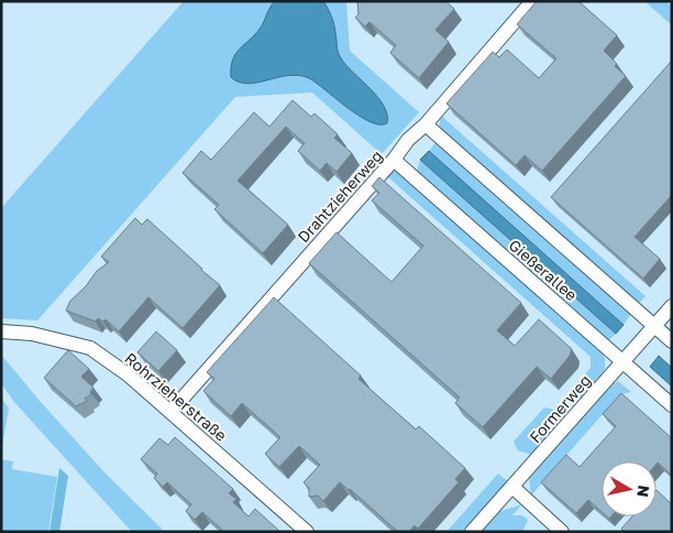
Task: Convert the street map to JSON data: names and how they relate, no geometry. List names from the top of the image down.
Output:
{
  "streets": {
    "street": [
      "Drahtzieherweg",
      "Gießerallee",
      "Rohrzieherstraße",
      "Formerweg"
    ]
  },
  "crossings": [
    ["Drahtzieherweg", "Gießerallee"],
    ["Drahtzieherweg", "Rohrzieherstraße"],
    ["Gießerallee", "Formerweg"]
  ],
  "north": "right"
}
